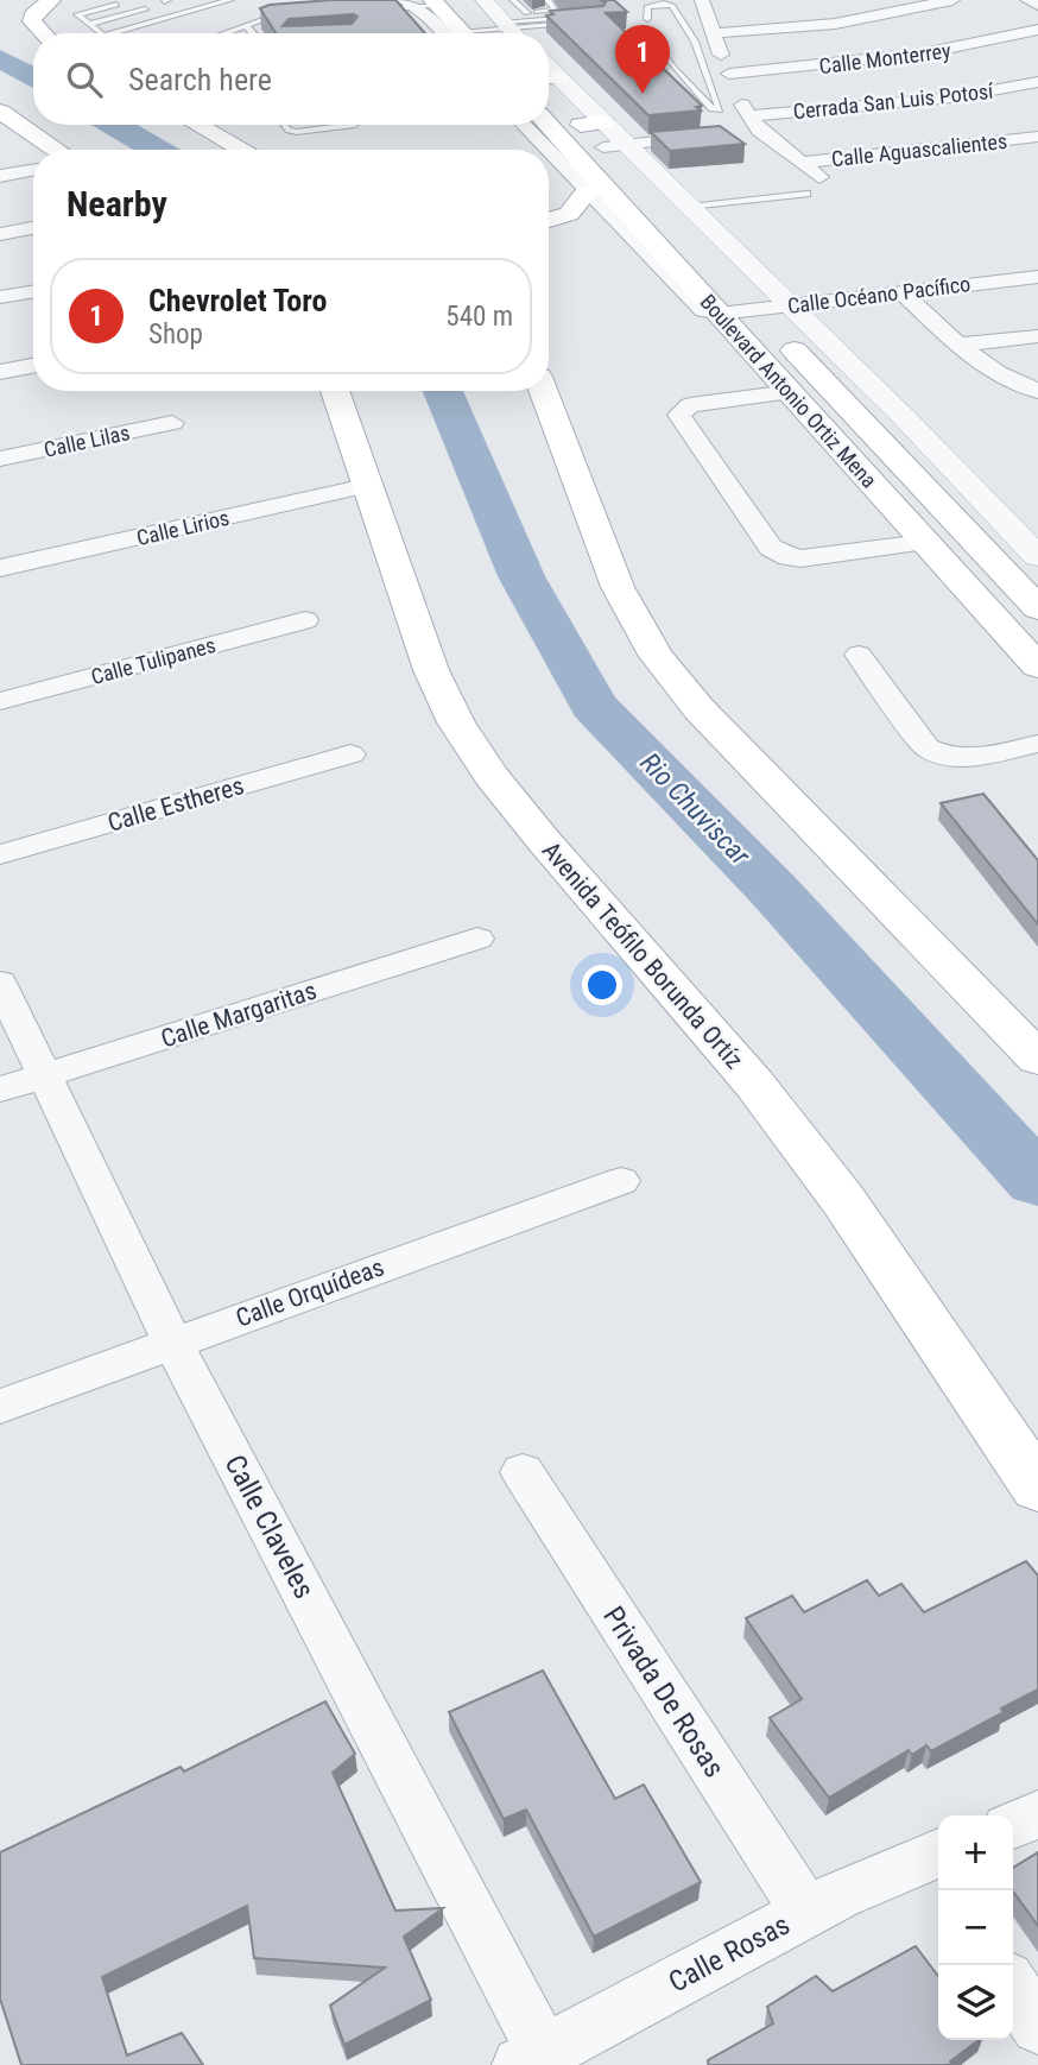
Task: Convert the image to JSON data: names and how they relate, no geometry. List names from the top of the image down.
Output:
{
  "streets": {
    "main road": ["Boulevard Antonio Ortiz Mena", "Avenida Teófilo Borunda Ortíz"],
    "street": [
      "Calle Monterrey",
      "Cerrada San Luis Potosí",
      "Calle Aguascalientes",
      "Calle Océano Pacífico",
      "Calle Lilas",
      "Calle Lirios",
      "Calle Tulipanes",
      "Calle Estheres",
      "Calle Margaritas",
      "Calle Orquídeas",
      "Calle Claveles",
      "Privada De Rosas",
      "Calle Rosas"
    ]
  },
  "crossings": [
    ["Cerrada San Luis Potosí", "Boulevard Antonio Ortiz Mena"],
    ["Calle Océano Pacífico", "Boulevard Antonio Ortiz Mena"],
    ["Calle Lirios", "Avenida Teófilo Borunda Ortíz"],
    ["Calle Margaritas", "Calle Claveles"],
    ["Calle Orquídeas", "Calle Claveles"],
    ["Calle Claveles", "Calle Rosas"],
    ["Privada De Rosas", "Calle Rosas"]
  ],
  "water": ["Rio Chuviscar"],
  "page": {
    "pins": "1",
    "search": "Search here",
    "heading": "Nearby",
    "list": [
      {
        "mark": "1",
        "name": "Chevrolet Toro",
        "note": "Shop",
        "value": "540 m"
      }
    ],
    "map_buttons": ["+", "−"]
  }
}
